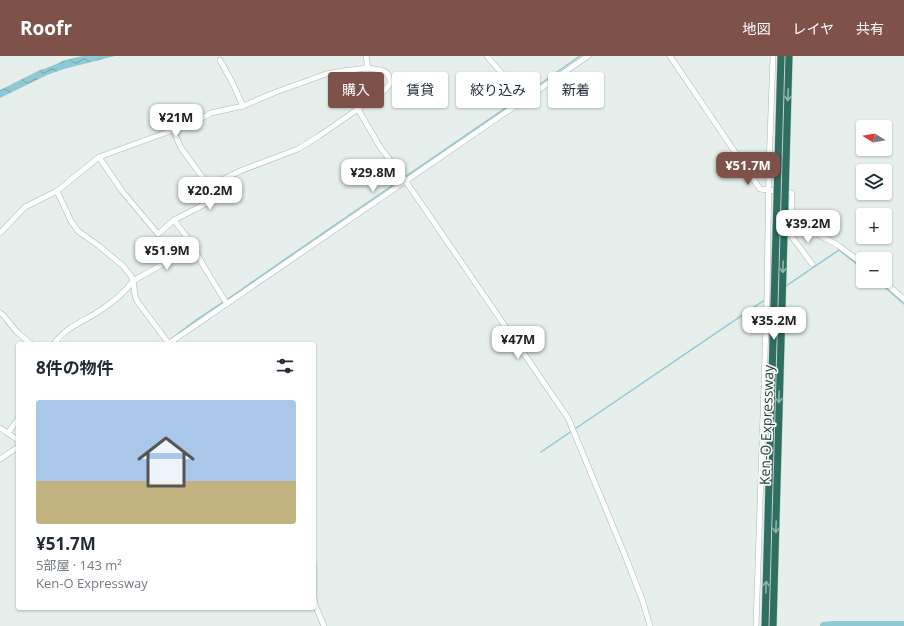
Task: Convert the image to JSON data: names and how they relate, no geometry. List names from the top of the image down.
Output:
{
  "streets": {
    "highway": ["Ken-O Expressway"]
  },
  "north": "left",
  "page": {
    "header": "Roofr",
    "nav": ["地図", "レイヤ", "共有"],
    "chip": [
      "購入",
      "賃貸",
      "絞り込み",
      "新着"
    ],
    "price": [
      "¥21M",
      "¥51.7M",
      "¥29.8M",
      "¥20.2M",
      "¥39.2M",
      "¥51.9M",
      "¥35.2M",
      "¥47M"
    ],
    "map_buttons": ["+", "−"],
    "heading": "8件の物件",
    "list": [
      {
        "name": "¥51.7M",
        "note": "5部屋 · 143 m² · Ken-O Expressway"
      }
    ]
  }
}
